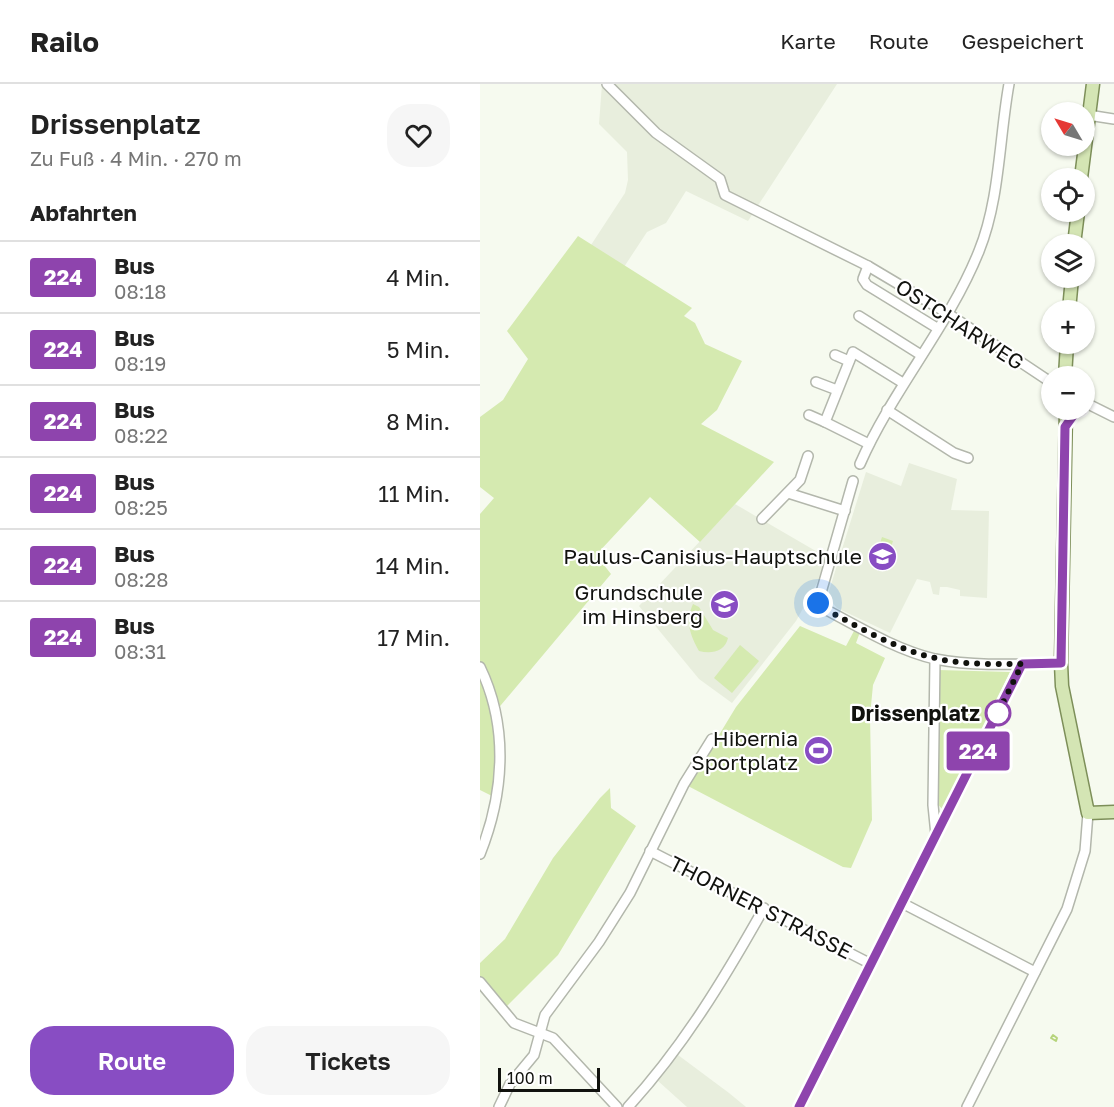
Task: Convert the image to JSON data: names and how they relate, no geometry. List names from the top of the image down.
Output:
{
  "streets": {
    "street": ["OSTCHARWEG", "THORNER STRASSE"]
  },
  "places": {
    "school or university": ["Paulus-Canisius-Hauptschule", "Grundschule im Hinsberg"],
    "other": ["Drissenplatz"],
    "sports": ["Hibernia Sportplatz"]
  },
  "lines": ["bus line 224"],
  "scale_bar": "100 m",
  "north": "top left",
  "page": {
    "header": "Railo",
    "nav": ["Karte", "Route", "Gespeichert"],
    "heading": [
      ["Drissenplatz", "Zu Fuß · 4 Min. · 270 m"],
      "Abfahrten"
    ],
    "on_map": "224",
    "map_buttons": ["+", "−"],
    "list": [
      {
        "mark": "224",
        "name": "Bus",
        "note": "08:18",
        "value": "4 Min."
      },
      {
        "mark": "224",
        "name": "Bus",
        "note": "08:19",
        "value": "5 Min."
      },
      {
        "mark": "224",
        "name": "Bus",
        "note": "08:22",
        "value": "8 Min."
      },
      {
        "mark": "224",
        "name": "Bus",
        "note": "08:25",
        "value": "11 Min."
      },
      {
        "mark": "224",
        "name": "Bus",
        "note": "08:28",
        "value": "14 Min."
      },
      {
        "mark": "224",
        "name": "Bus",
        "note": "08:31",
        "value": "17 Min."
      }
    ],
    "buttons": ["Route", "Tickets"],
    "scale": "100 m"
  }
}
